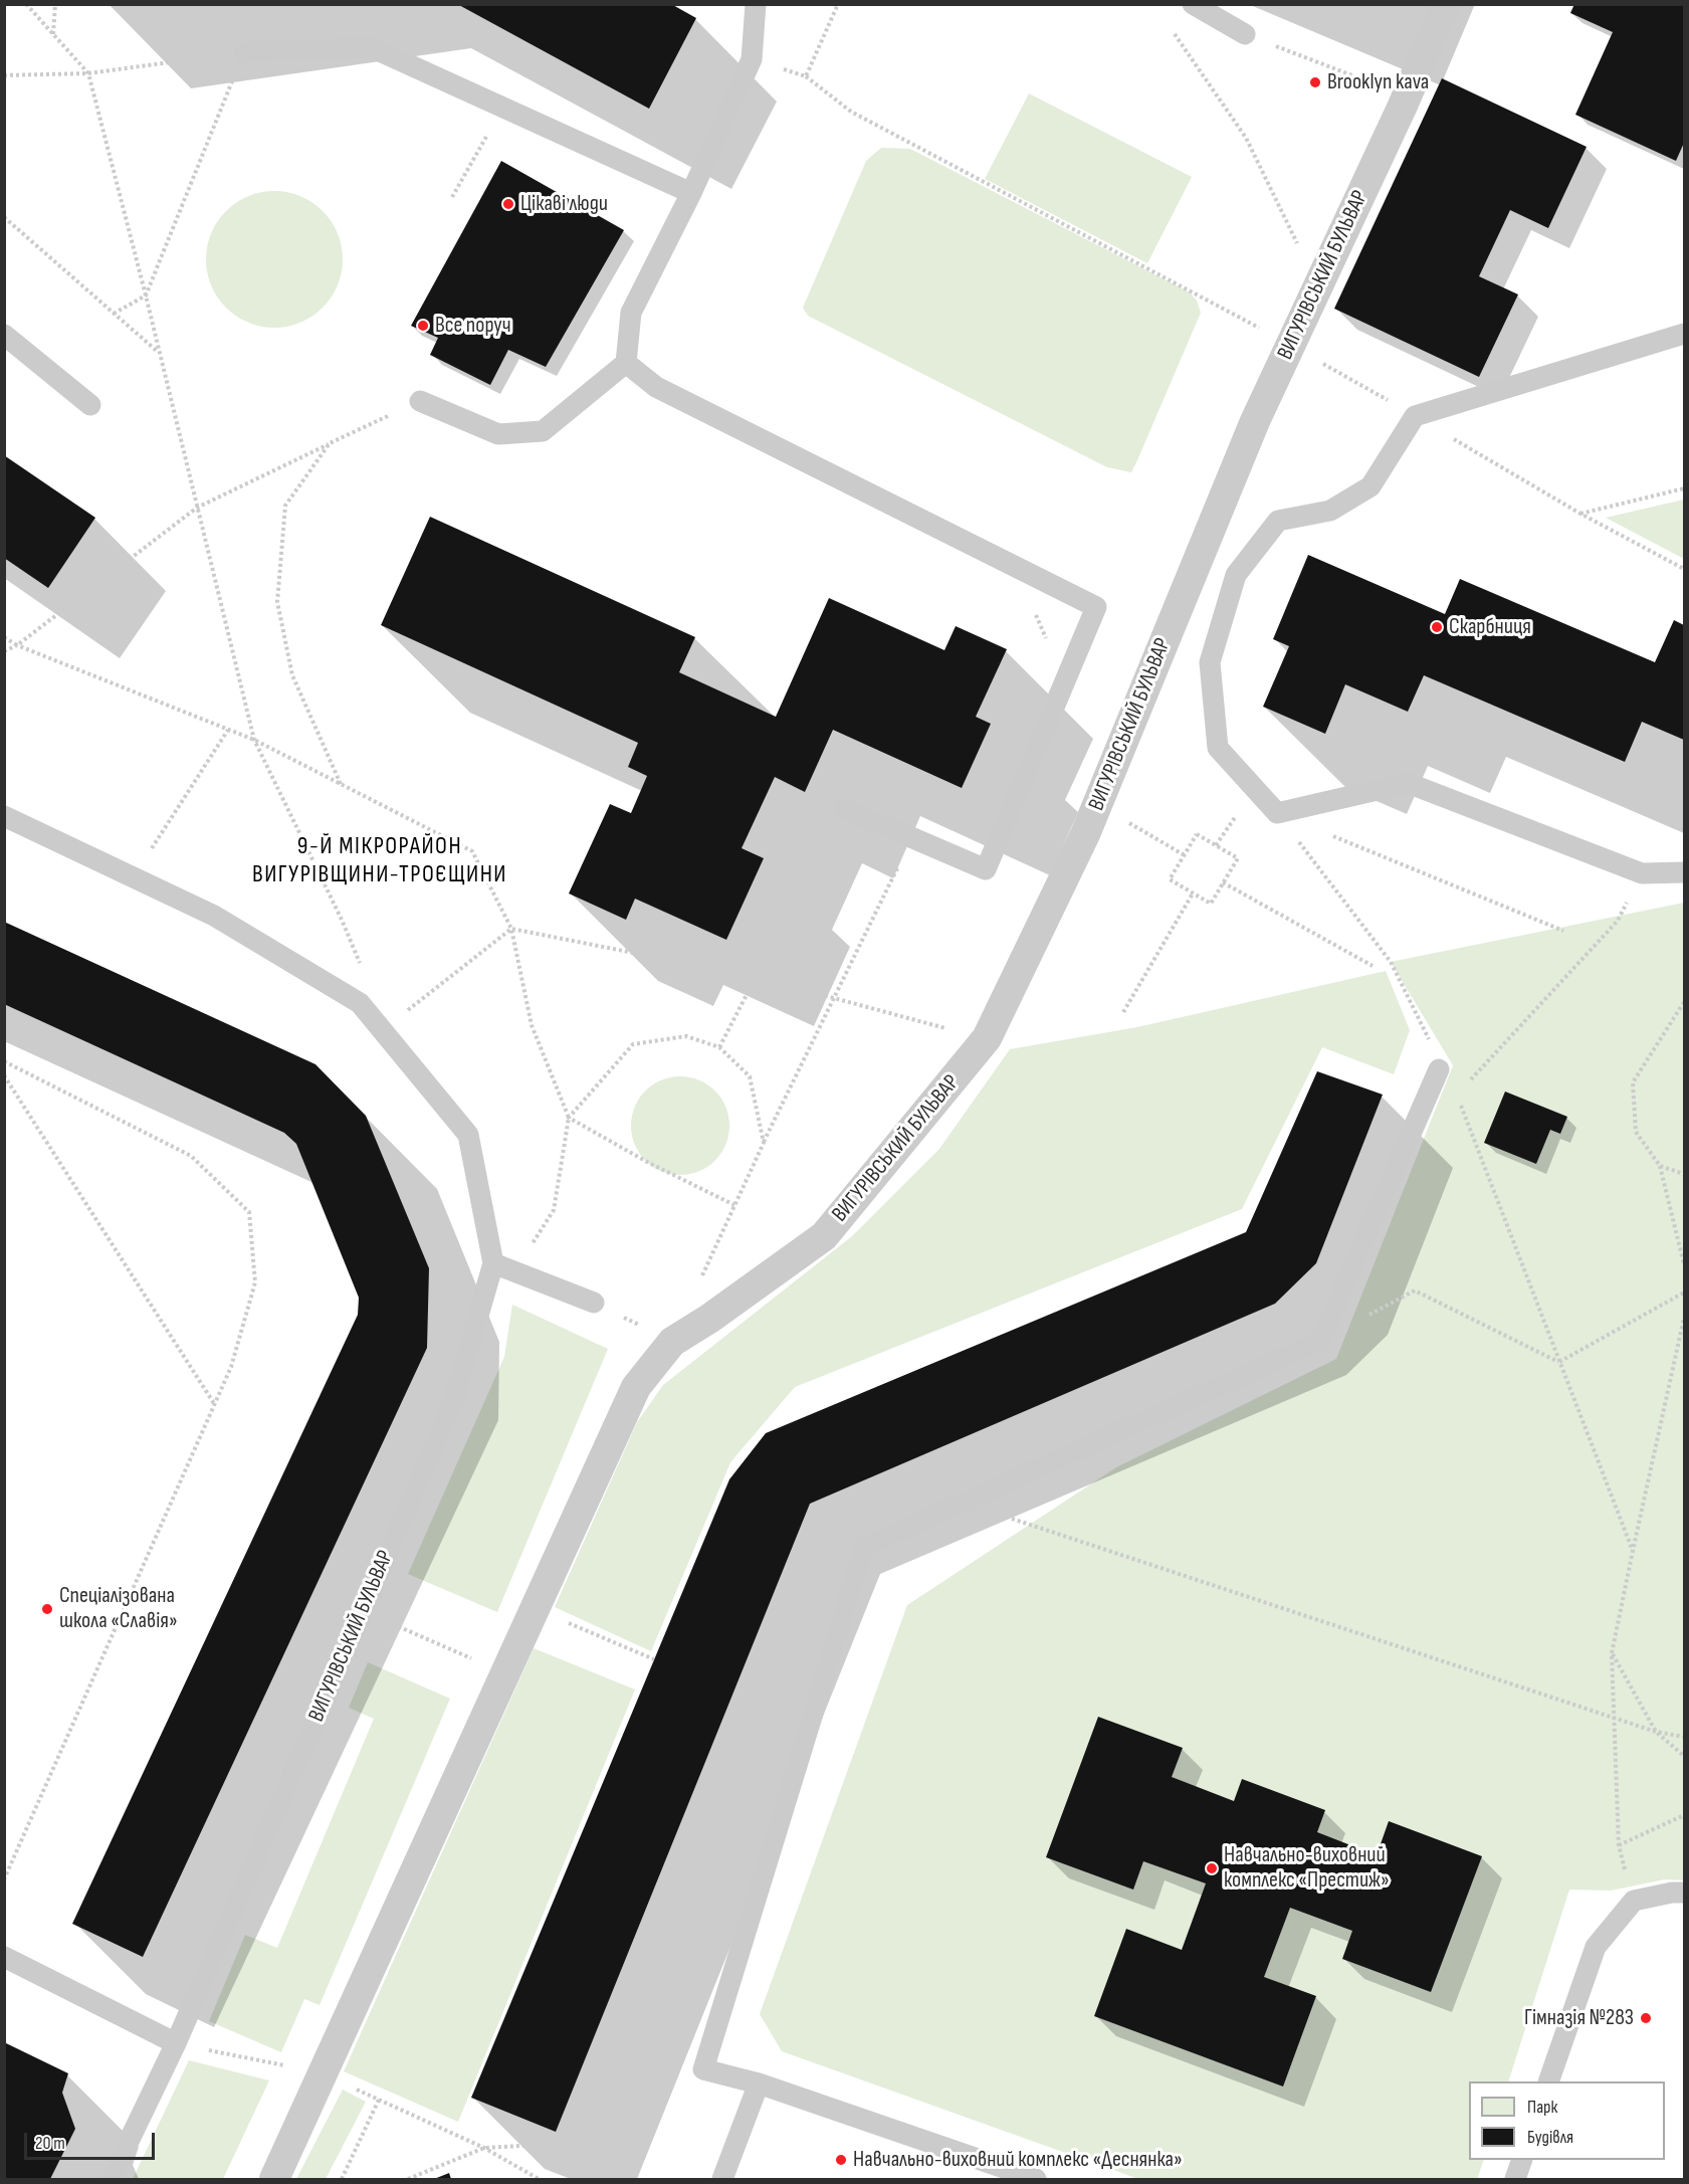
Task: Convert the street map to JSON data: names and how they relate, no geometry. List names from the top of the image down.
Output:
{
  "streets": {
    "street": ["ВИГУРІВСЬКИЙ БУЛЬВАР"]
  },
  "districts": ["9-Й МІКРОРАЙОН ВИГУРІВЩИНИ-ТРОЄЩИНИ"],
  "places": [
    "Brooklyn kava",
    "Цікаві люди",
    "Все поруч",
    "Скарбниця",
    "Спеціалізована школа «Славія»",
    "Навчально-виховний комплекс «Престиж»",
    "Гімназія №283",
    "Навчально-виховний комплекс «Деснянка»"
  ],
  "legend": ["Парк", "Будівля"],
  "scale_bar": "20 m"
}
